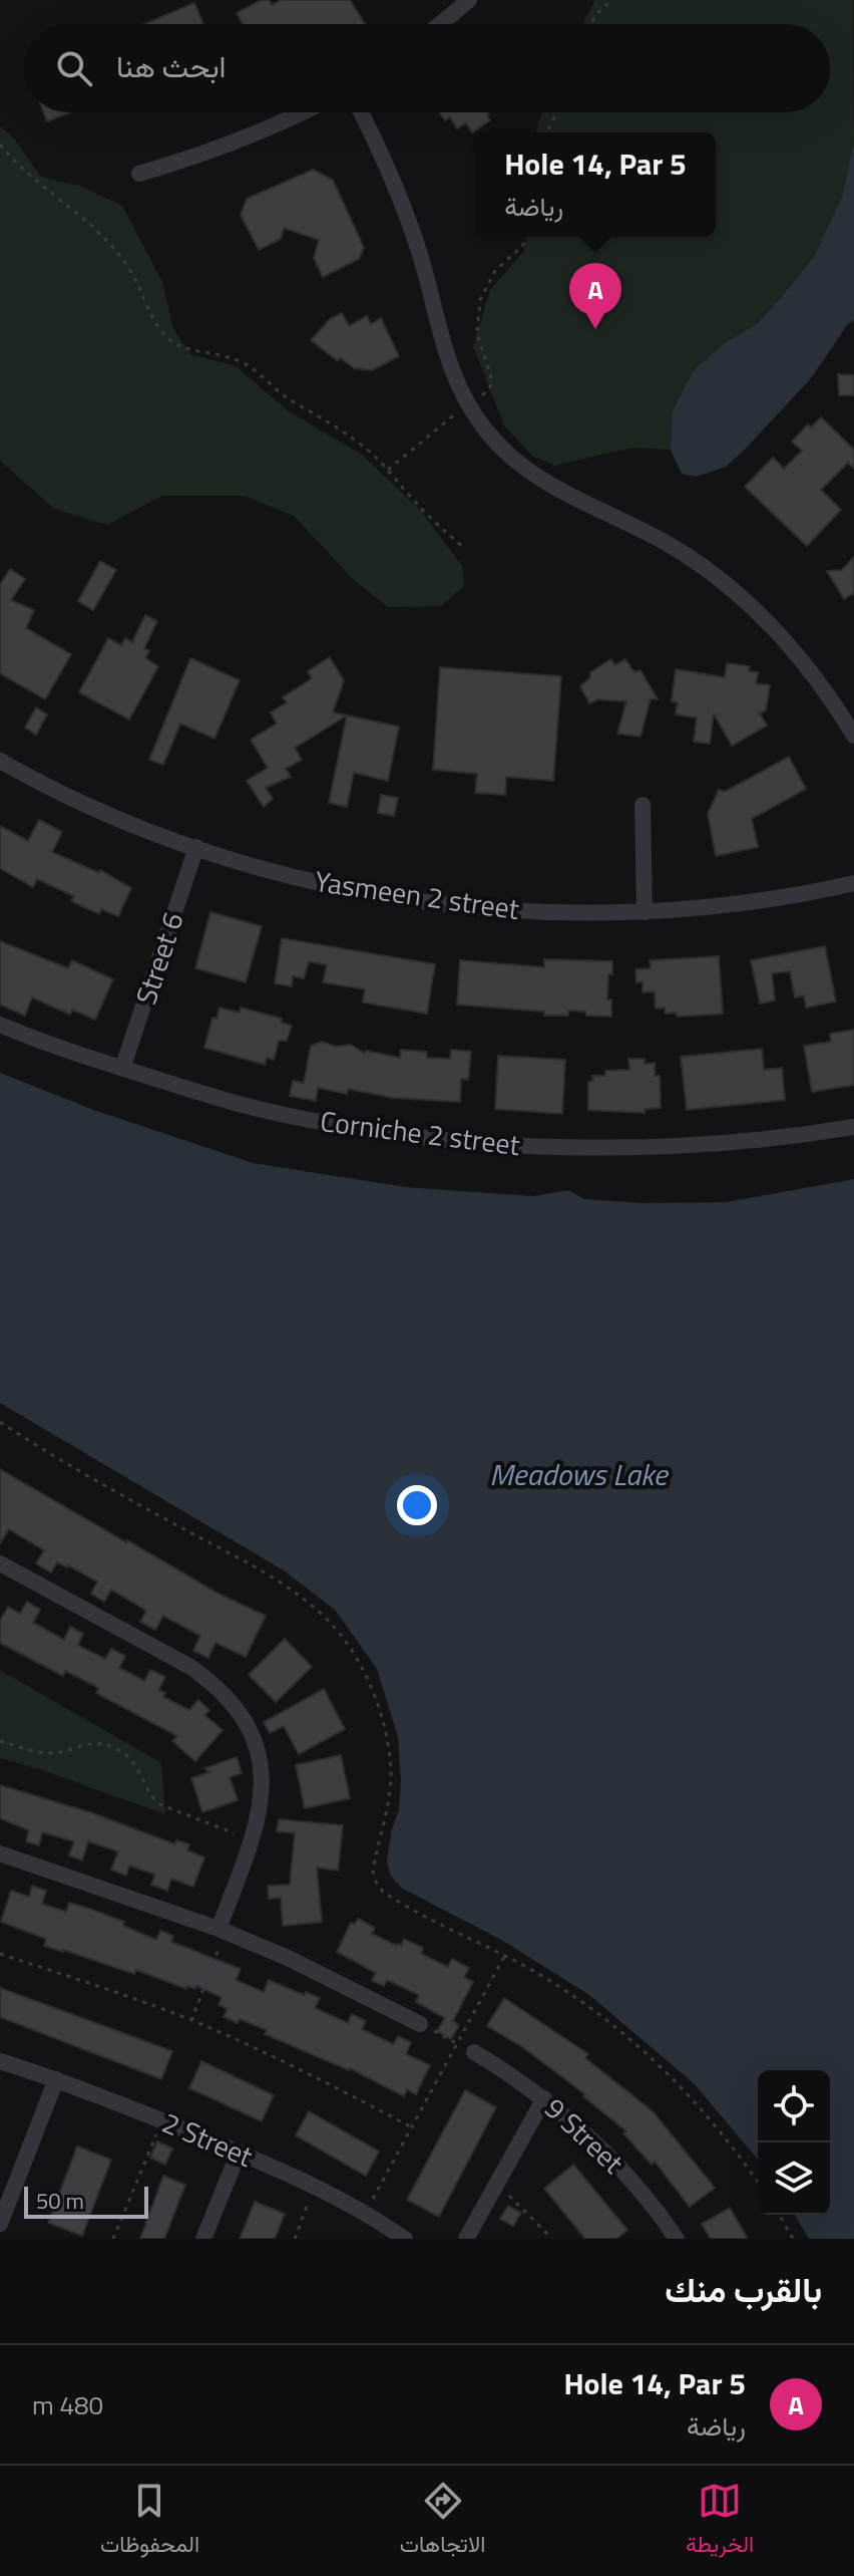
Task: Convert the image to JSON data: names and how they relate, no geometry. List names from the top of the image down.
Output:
{
  "streets": {
    "street": [
      "Yasmeen 2 street",
      "Street 6",
      "Corniche 2 street",
      "9 Street",
      "2 Street"
    ]
  },
  "crossings": [
    ["Yasmeen 2 street", "Street 6"],
    ["Street 6", "Corniche 2 street"]
  ],
  "water": ["Meadows Lake"],
  "scale_bar": "50 m",
  "page": {
    "search": "ابحث هنا",
    "popup": ["Hole 14, Par 5", "رياضة"],
    "pins": "A",
    "scale": "50 m",
    "heading": "بالقرب منك",
    "list": [
      {
        "mark": "A",
        "name": "Hole 14, Par 5",
        "note": "رياضة",
        "value": "480 m"
      }
    ],
    "nav": ["الخريطة", "الاتجاهات", "المحفوظات"]
  }
}
